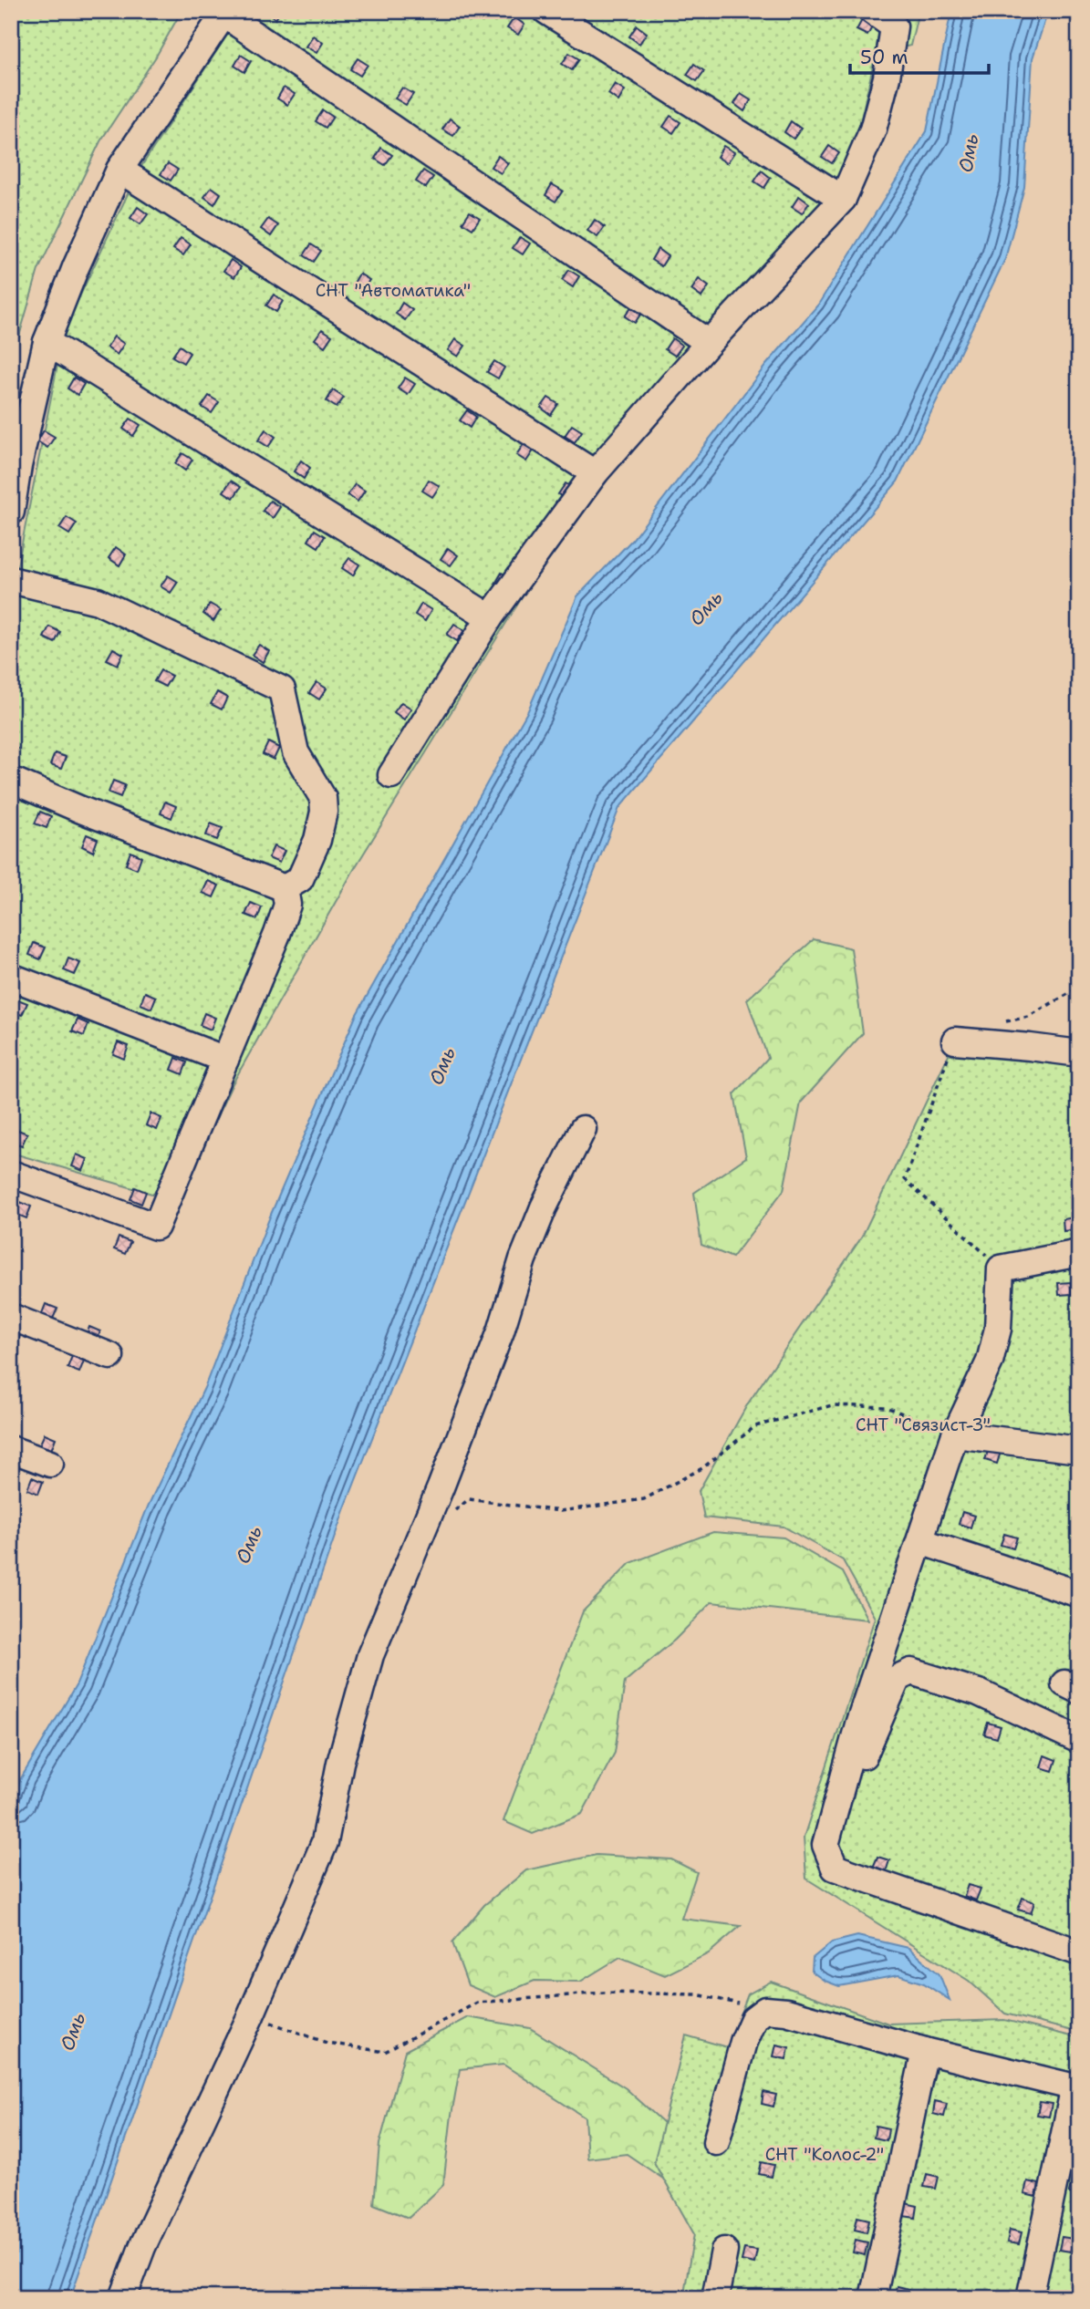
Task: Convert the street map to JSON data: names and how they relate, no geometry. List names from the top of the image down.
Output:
{
  "water": ["Омь"],
  "parks": ["СНТ \"Автоматика\"", "СНТ \"Связист-3\"", "СНТ \"Колос-2\""],
  "scale_bar": "50 m"
}
